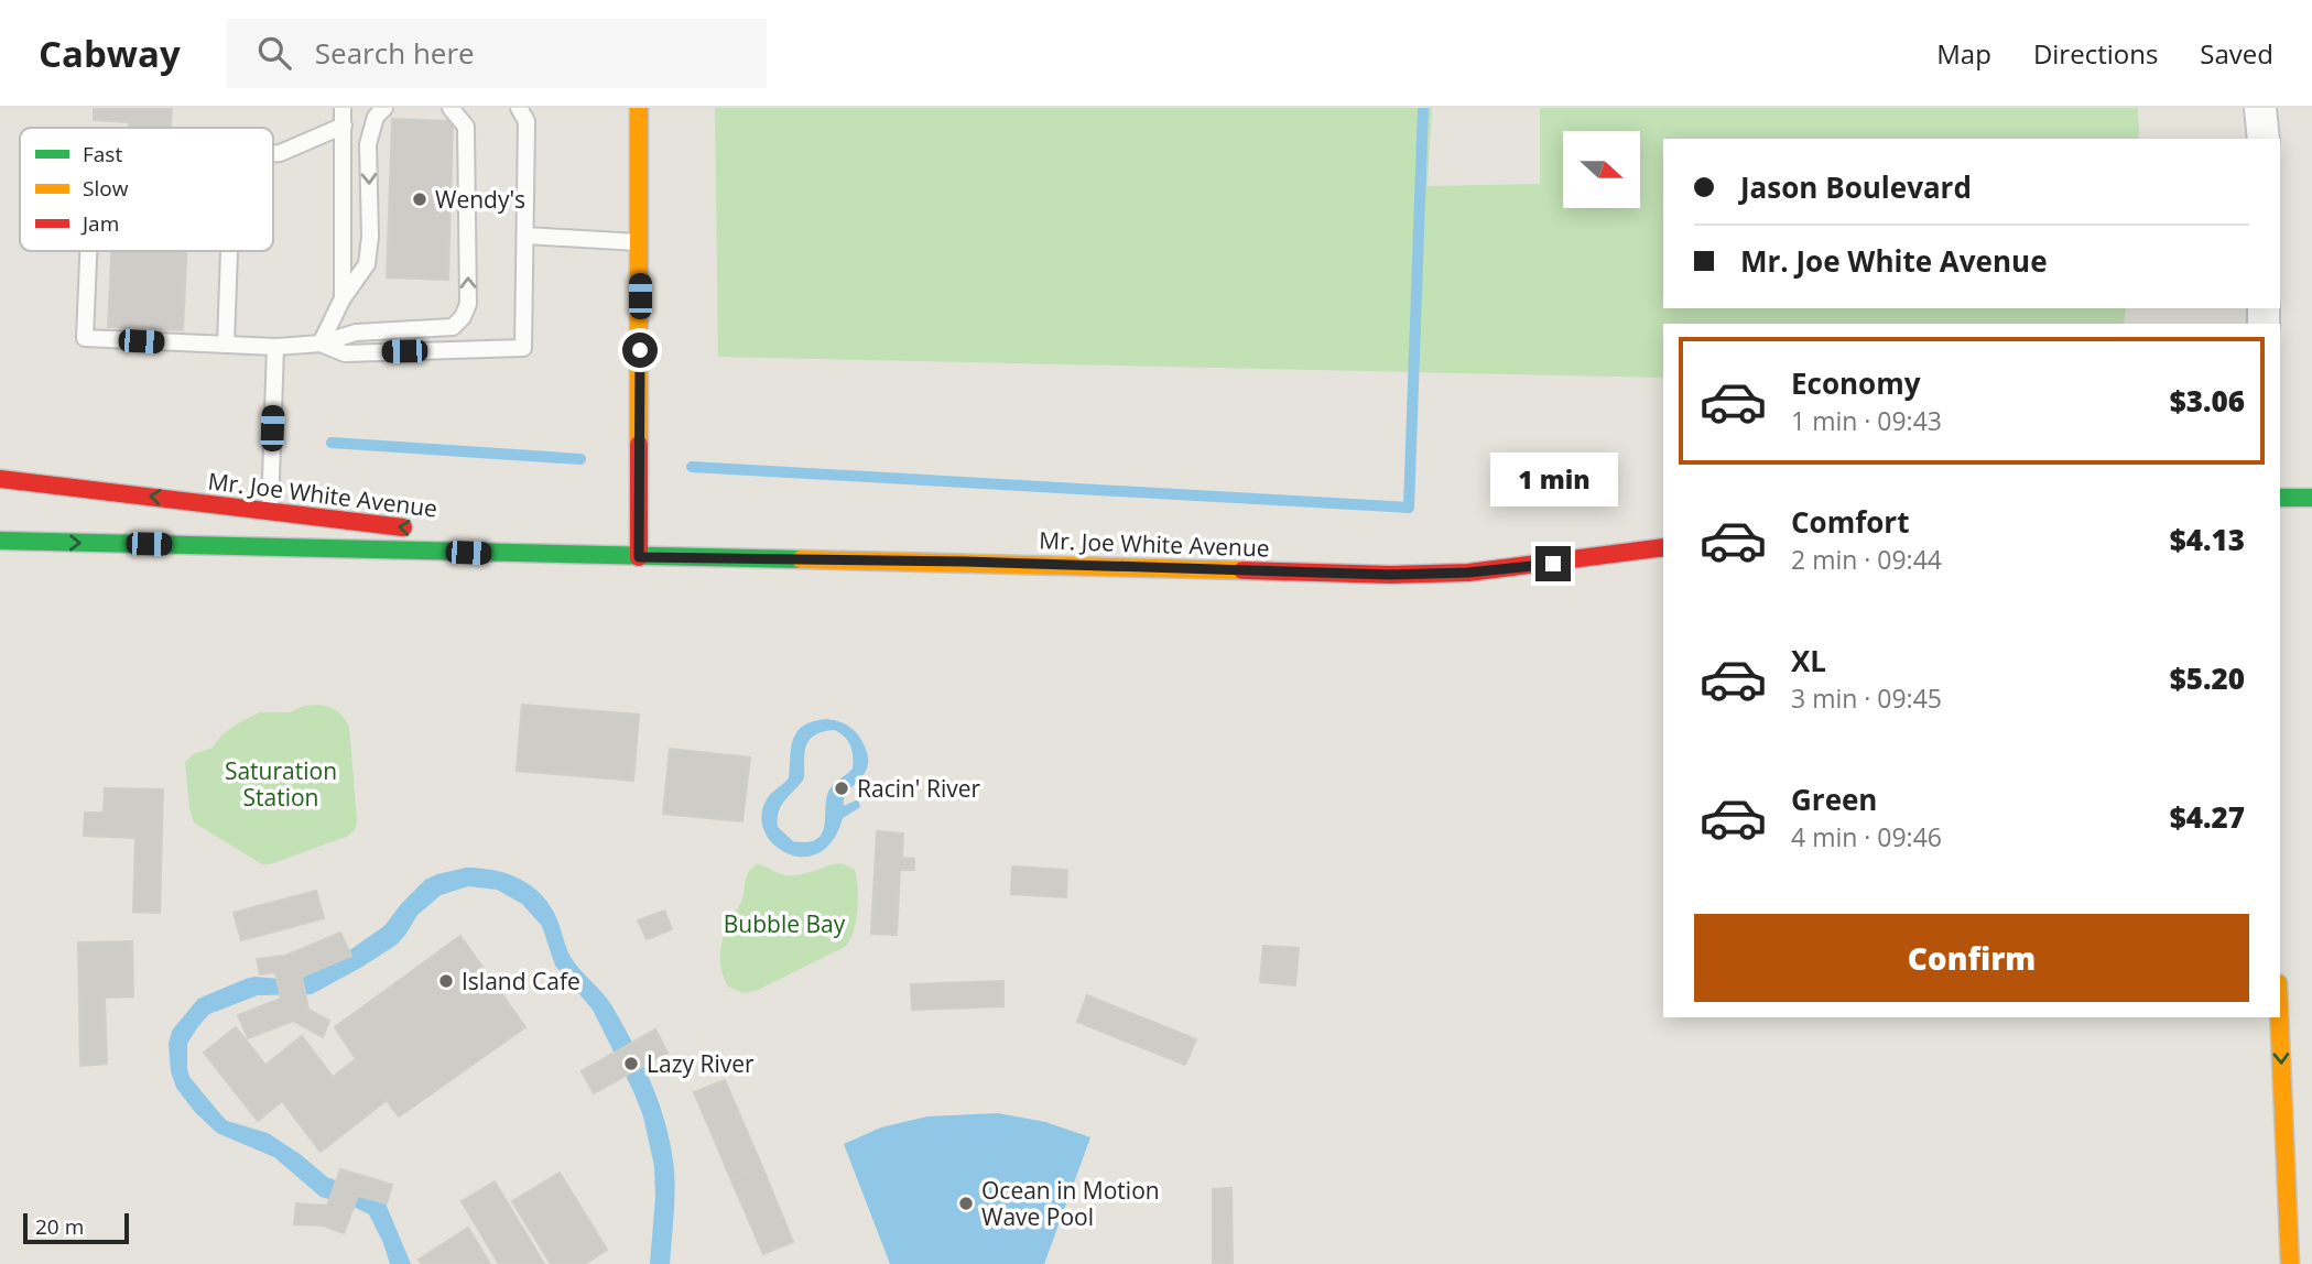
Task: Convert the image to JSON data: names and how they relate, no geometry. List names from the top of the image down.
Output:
{
  "streets": {
    "street": ["Mr. Joe White Avenue"]
  },
  "parks": ["Saturation Station", "Bubble Bay"],
  "places": [
    "Wendy's",
    "Racin' River",
    "Island Cafe",
    "Lazy River",
    "Ocean in Motion Wave Pool"
  ],
  "legend": ["Fast", "Slow", "Jam"],
  "scale_bar": "20 m",
  "north": "right",
  "page": {
    "header": "Cabway",
    "search": "Search here",
    "nav": ["Map", "Directions", "Saved"],
    "banner": ["Jason Boulevard", "Mr. Joe White Avenue"],
    "list": [
      {
        "name": "Economy",
        "note": "1 min · 09:43",
        "value": "$3.06"
      },
      {
        "name": "Comfort",
        "note": "2 min · 09:44",
        "value": "$4.13"
      },
      {
        "name": "XL",
        "note": "3 min · 09:45",
        "value": "$5.20"
      },
      {
        "name": "Green",
        "note": "4 min · 09:46",
        "value": "$4.27"
      }
    ],
    "bubble": "1 min",
    "buttons": "Confirm",
    "scale": "20 m"
  }
}
